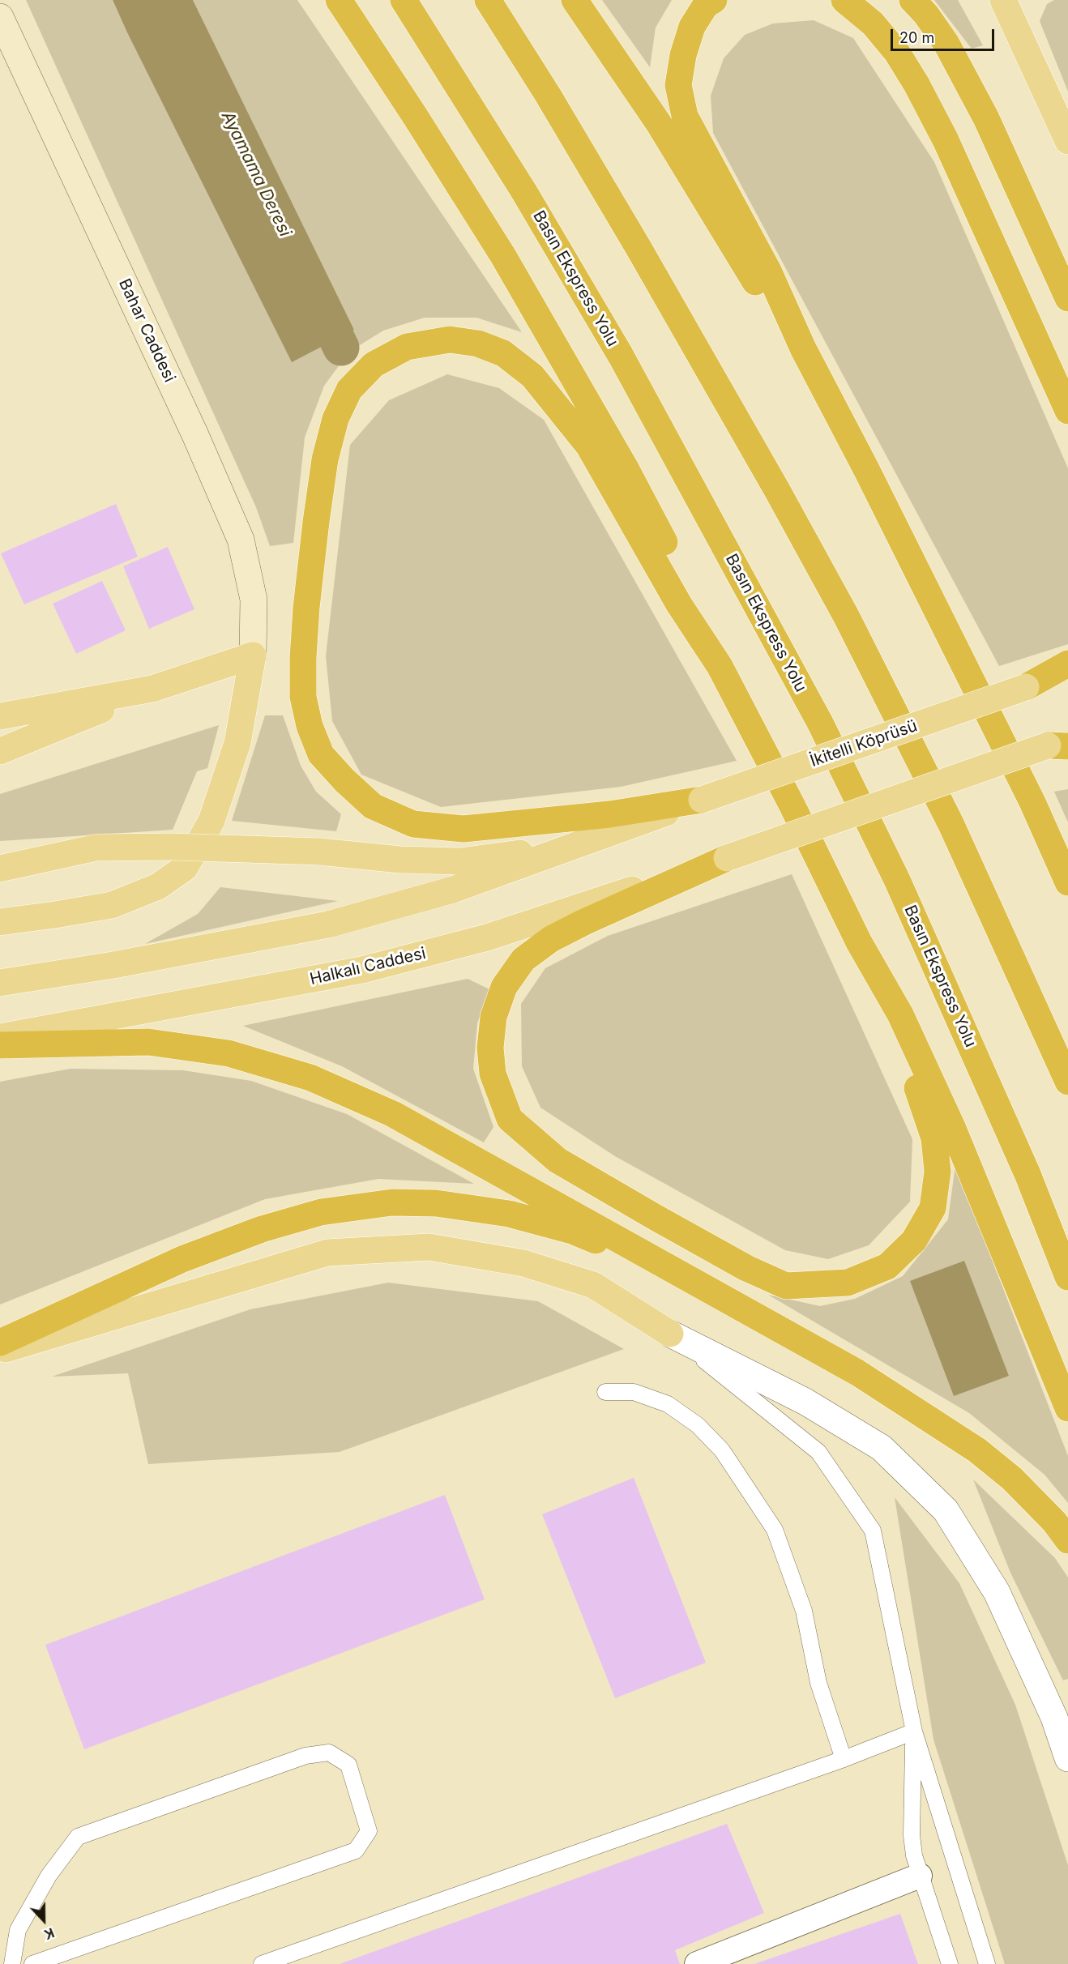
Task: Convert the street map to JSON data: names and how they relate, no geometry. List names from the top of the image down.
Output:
{
  "streets": {
    "highway": ["Basın Ekspress Yolu"],
    "main road": ["Bahar Caddesi", "İkitelli Köprüsü", "Halkalı Caddesi"]
  },
  "water": ["Ayamama Deresi"],
  "scale_bar": "20 m",
  "north": "bottom"
}
